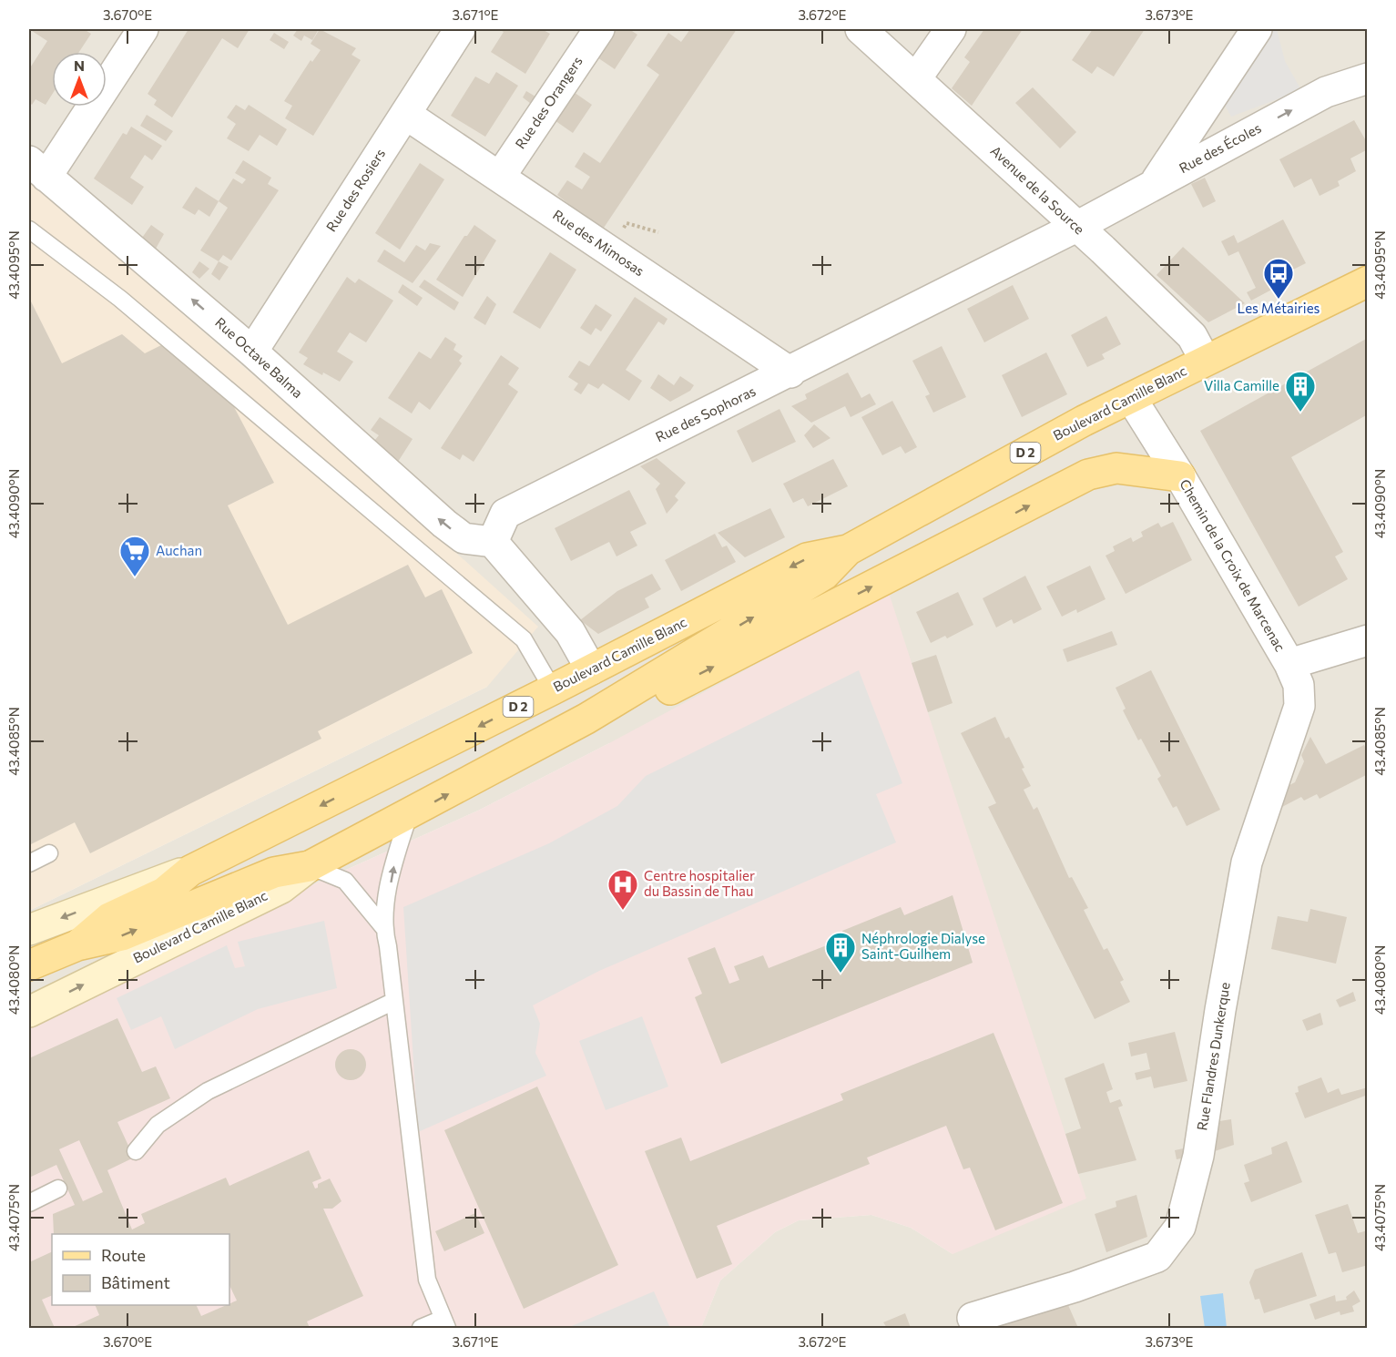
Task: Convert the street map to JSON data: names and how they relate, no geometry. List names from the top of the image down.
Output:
{
  "streets": {
    "main road": ["Boulevard Camille Blanc", "D 2"],
    "street": [
      "Rue des Orangers",
      "Rue des Écoles",
      "Rue des Rosiers",
      "Avenue de la Source",
      "Rue des Mimosas",
      "Rue Octave Balma",
      "Rue des Sophoras",
      "Chemin de la Croix de Marcenac",
      "Rue Flandres Dunkerque"
    ]
  },
  "crossings": [
    ["Rue des Orangers", "Rue des Mimosas"],
    ["Rue des Écoles", "Avenue de la Source"],
    ["Rue des Écoles", "Rue des Sophoras"],
    ["Rue des Rosiers", "Rue des Mimosas"],
    ["Rue des Rosiers", "Rue Octave Balma"],
    ["Avenue de la Source", "Boulevard Camille Blanc"],
    ["Avenue de la Source", "Rue des Sophoras"],
    ["Rue des Mimosas", "Rue des Sophoras"],
    ["Rue Octave Balma", "Rue des Sophoras"],
    ["Boulevard Camille Blanc", "Chemin de la Croix de Marcenac"],
    ["Chemin de la Croix de Marcenac", "Rue Flandres Dunkerque"]
  ],
  "one_way": ["Rue des Écoles", "Rue Octave Balma"],
  "places": {
    "bus stop": ["Les Métairies"],
    "building": ["Villa Camille", "Néphrologie Dialyse Saint-Guilhem"],
    "supermarket": ["Auchan"],
    "hospital": ["Centre hospitalier du Bassin de Thau"]
  },
  "legend": ["Route", "Bâtiment"],
  "north": "top",
  "coordinates": [
    "3.670°E",
    "3.671°E",
    "3.672°E",
    "3.673°E",
    "43.4095°N",
    "43.4090°N",
    "43.4085°N",
    "43.4080°N",
    "43.4075°N"
  ]
}
